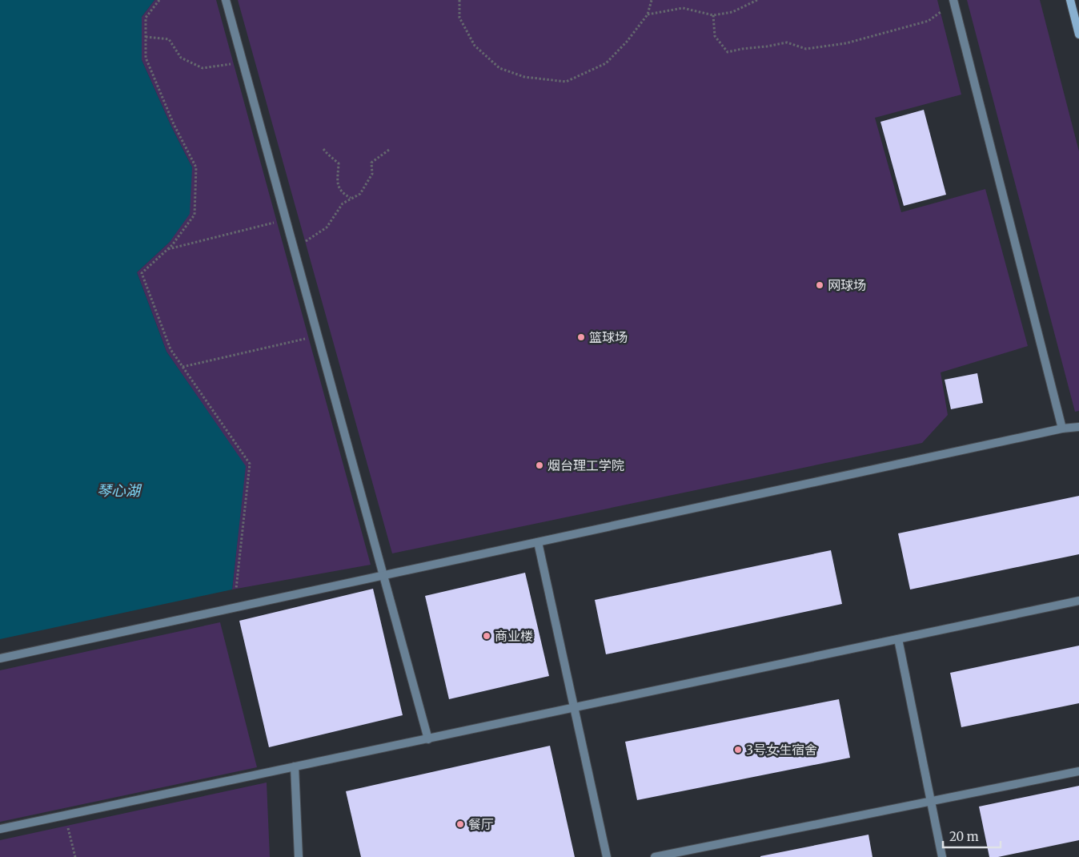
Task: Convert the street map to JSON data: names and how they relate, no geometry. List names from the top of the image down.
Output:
{
  "water": ["琴心湖"],
  "places": [
    "网球场",
    "篮球场",
    "烟台理工学院",
    "商业楼",
    "3号女生宿舍",
    "餐厅"
  ],
  "scale_bar": "20 m"
}
